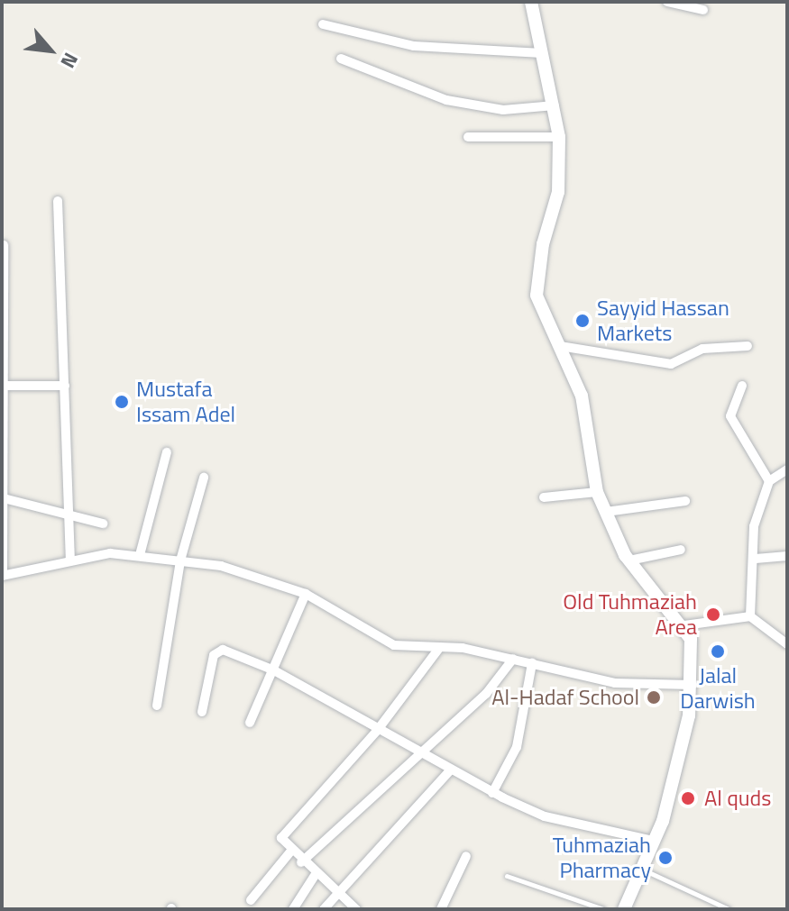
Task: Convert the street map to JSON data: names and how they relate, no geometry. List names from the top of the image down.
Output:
{
  "places": [
    "Sayyid Hassan Markets",
    "Mustafa Issam Adel",
    "Old Tuhmaziah Area",
    "Jalal Darwish",
    "Al-Hadaf School",
    "Al quds",
    "Tuhmaziah Pharmacy"
  ],
  "north": "bottom right"
}
